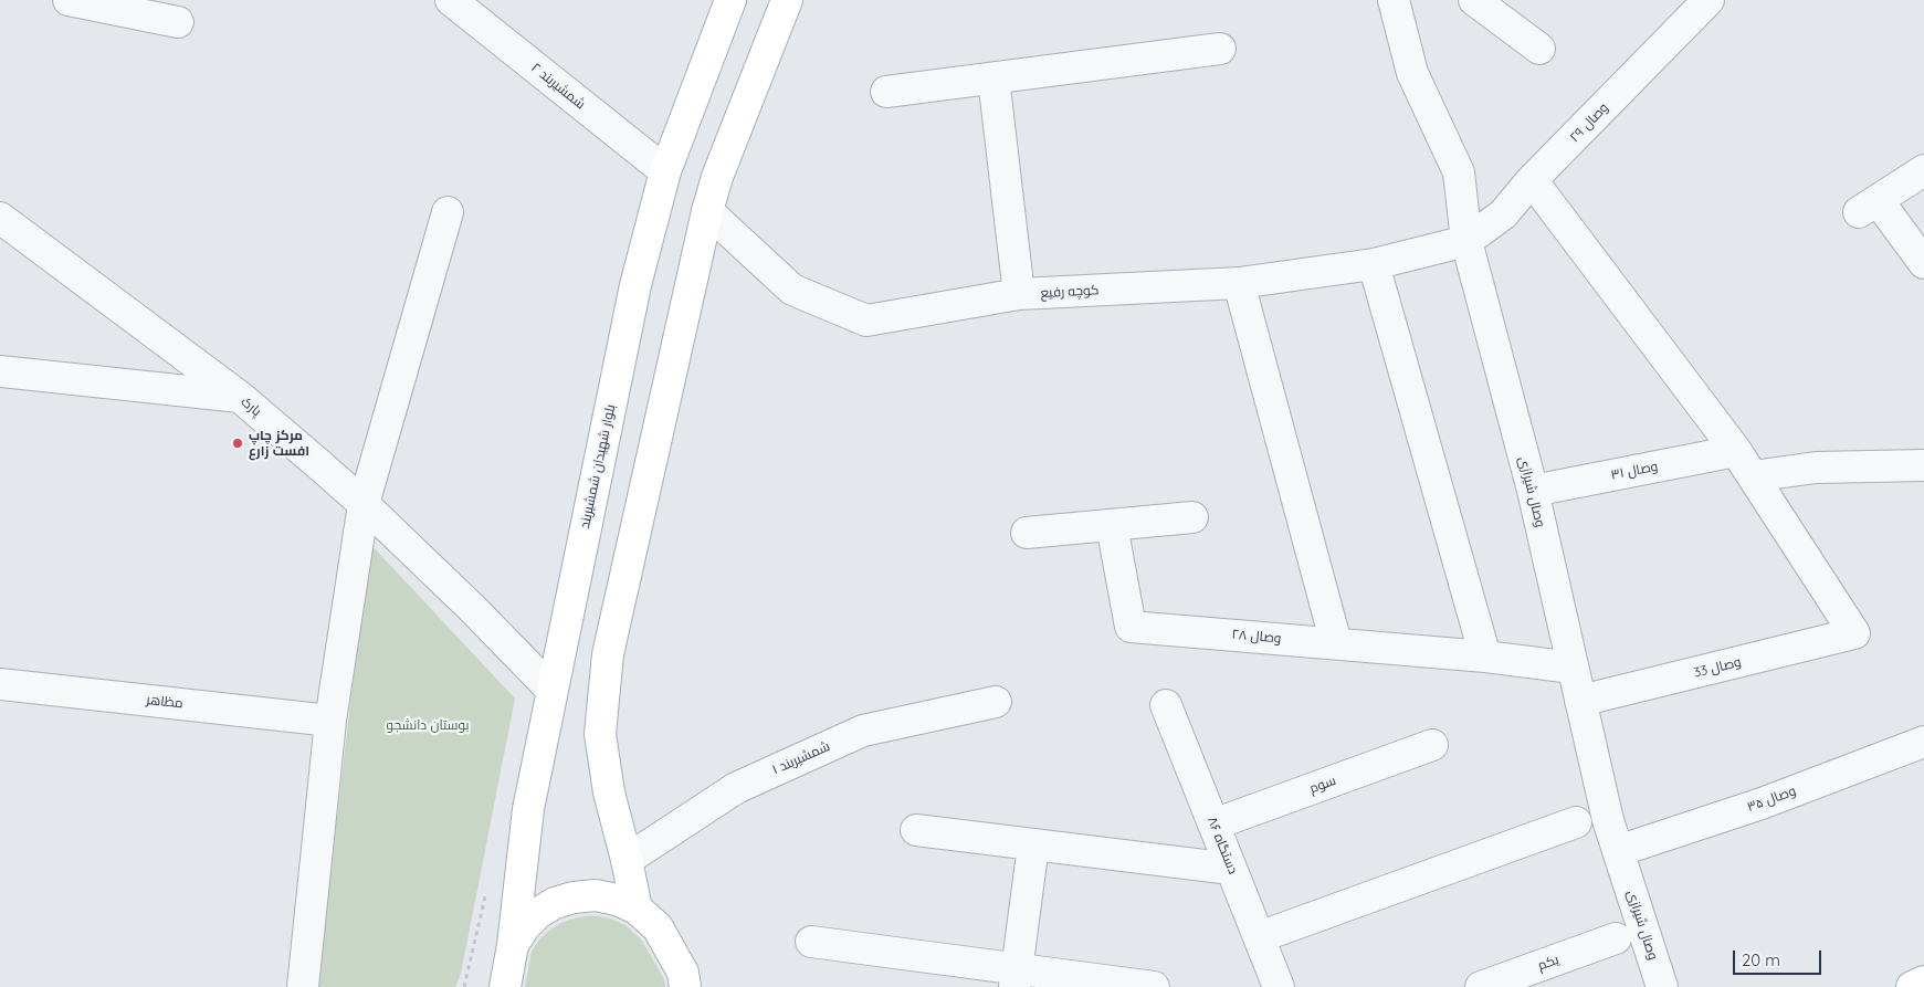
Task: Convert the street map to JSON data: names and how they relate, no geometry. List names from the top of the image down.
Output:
{
  "streets": {
    "main road": ["بلوار شهیدان شمشیربند"],
    "street": [
      "شمشیربند ۲",
      "وصال ۲۹",
      "کوچه رفیع",
      "پارک",
      "وصال ۳۱",
      "وصال شیرازی",
      "وصال ۲۸",
      "وصال 33",
      "مظاهر",
      "شمشیربند ۱",
      "سوم",
      "وصال ۳۵",
      "دستگاه ۸۶",
      "یکم"
    ]
  },
  "crossings": [
    ["شمشیربند ۲", "بلوار شهیدان شمشیربند"],
    ["وصال ۲۹", "کوچه رفیع"],
    ["وصال ۲۹", "وصال شیرازی"],
    ["کوچه رفیع", "وصال شیرازی"],
    ["پارک", "بلوار شهیدان شمشیربند"],
    ["وصال ۳۱", "وصال شیرازی"],
    ["وصال شیرازی", "وصال ۲۸"],
    ["وصال شیرازی", "وصال 33"],
    ["وصال شیرازی", "وصال ۳۵"],
    ["سوم", "دستگاه ۸۶"]
  ],
  "parks": ["بوستان دانشجو"],
  "places": ["مرکز چاپ افست زارع"],
  "scale_bar": "20 m"
}
